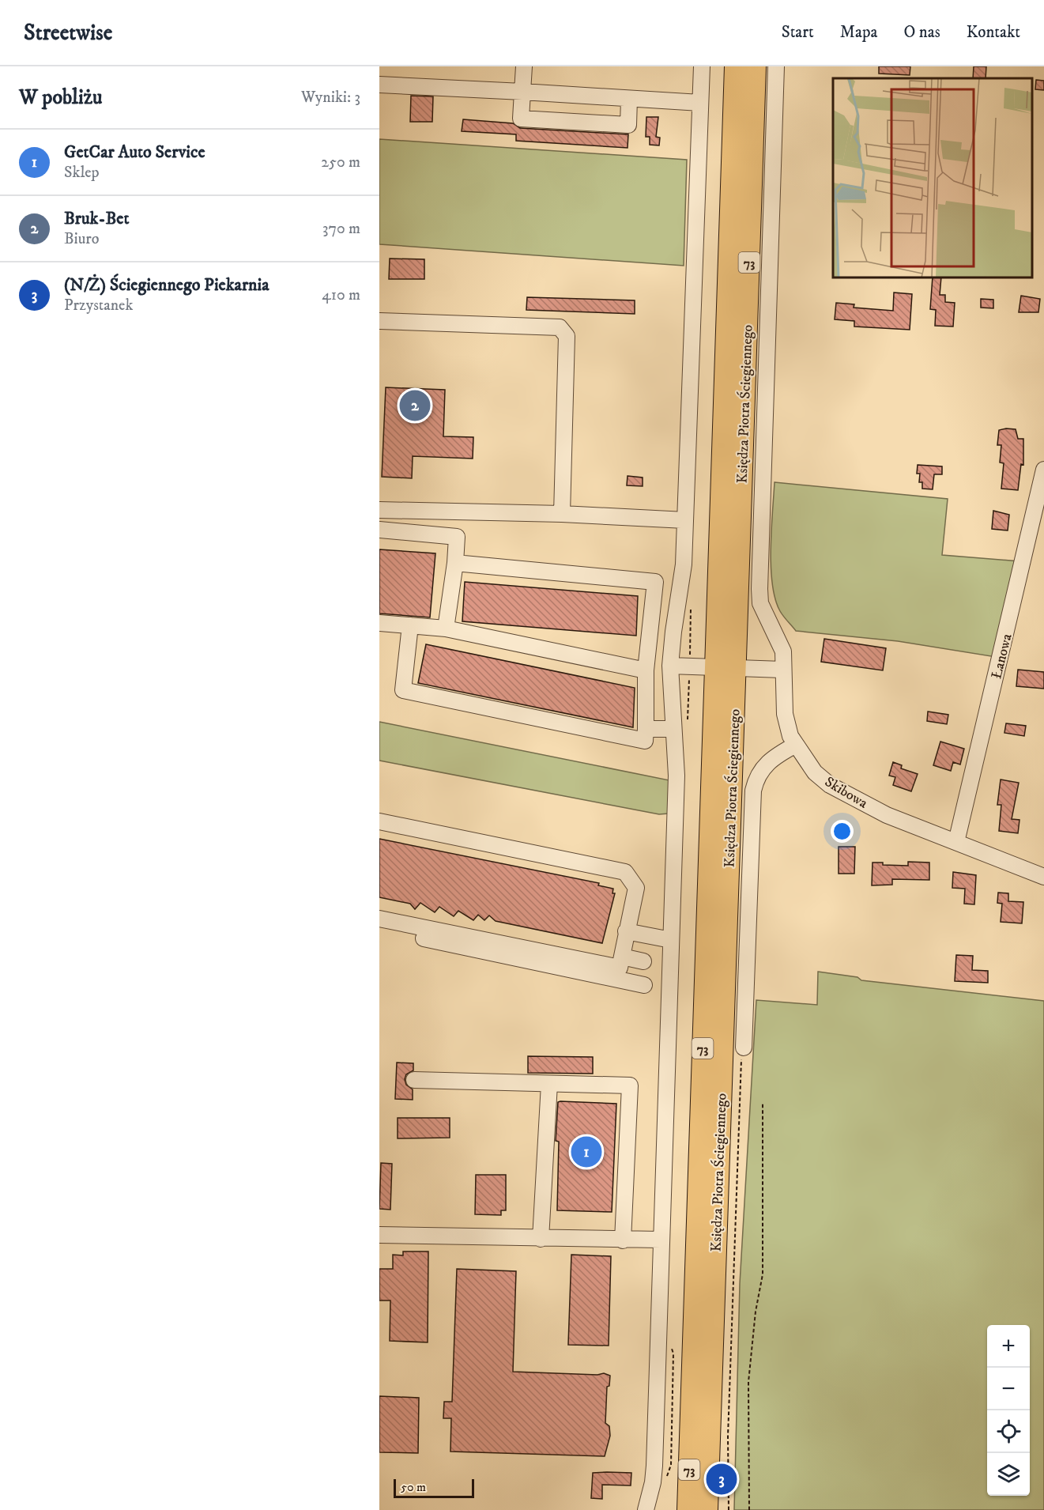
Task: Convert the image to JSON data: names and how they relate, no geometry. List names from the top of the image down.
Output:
{
  "streets": {
    "main road": ["73", "Księdza Piotra Ściegiennego"],
    "street": ["Łanowa", "Skibowa"]
  },
  "crossings": [
    ["Łanowa", "Skibowa"]
  ],
  "scale_bar": "50 m",
  "page": {
    "header": "Streetwise",
    "nav": [
      "Start",
      "Mapa",
      "O nas",
      "Kontakt"
    ],
    "heading": ["W pobliżu", "Wyniki: 3"],
    "list": [
      {
        "mark": "1",
        "name": "GetCar Auto Service",
        "note": "Sklep",
        "value": "250 m"
      },
      {
        "mark": "2",
        "name": "Bruk-Bet",
        "note": "Biuro",
        "value": "370 m"
      },
      {
        "mark": "3",
        "name": "(N/Ż) Ściegiennego Piekarnia",
        "note": "Przystanek",
        "value": "410 m"
      }
    ],
    "pins": ["2", "1", "3"],
    "map_buttons": ["+", "−"],
    "scale": "50 m"
  }
}
